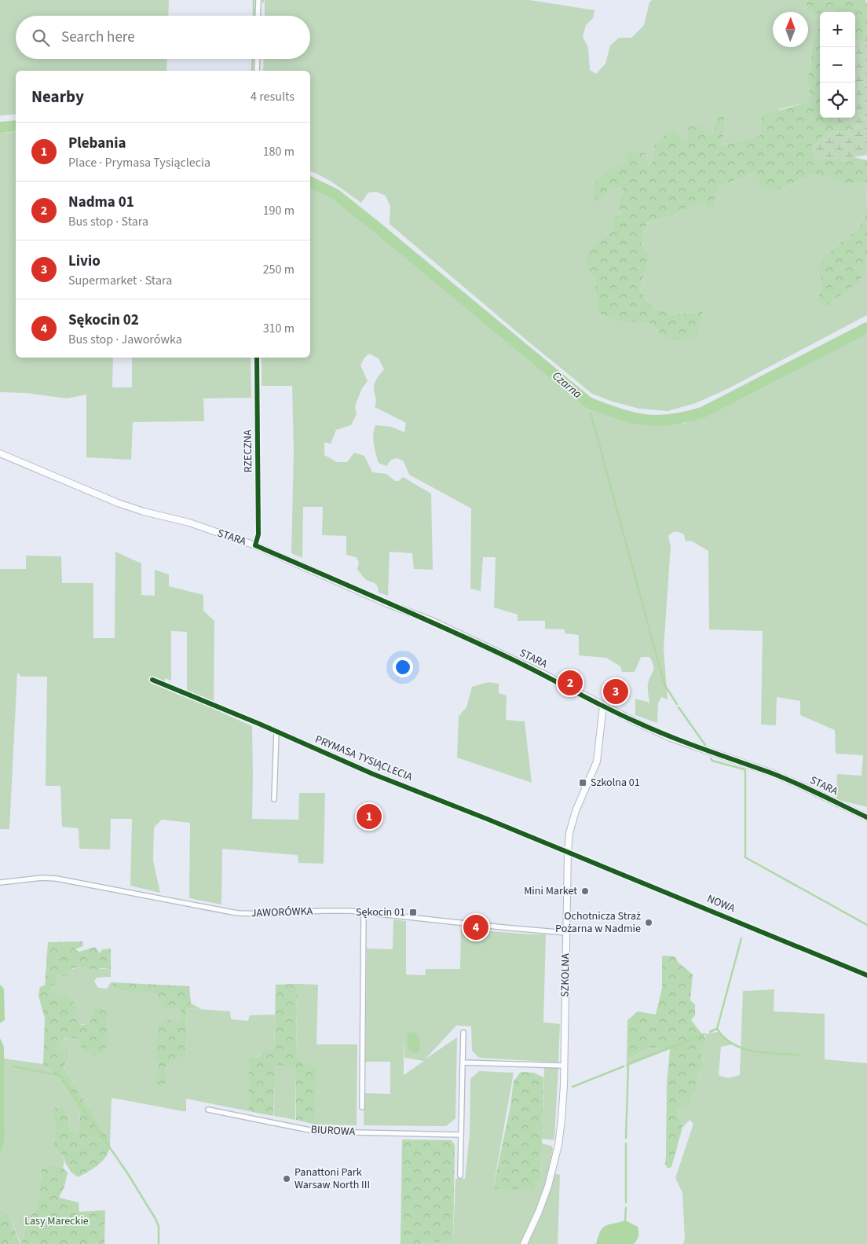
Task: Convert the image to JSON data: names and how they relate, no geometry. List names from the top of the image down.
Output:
{
  "streets": {
    "street": [
      "RZECZNA",
      "STARA",
      "PRYMASA TYSIĄCLECIA",
      "NOWA",
      "JAWORÓWKA",
      "SZKOLNA",
      "BIUROWA"
    ]
  },
  "crossings": [
    ["RZECZNA", "STARA"],
    ["STARA", "SZKOLNA"],
    ["PRYMASA TYSIĄCLECIA", "NOWA"],
    ["PRYMASA TYSIĄCLECIA", "SZKOLNA"],
    ["NOWA", "SZKOLNA"],
    ["JAWORÓWKA", "SZKOLNA"]
  ],
  "water": ["Czarna"],
  "parks": ["Lasy Mareckie"],
  "places": {
    "transit": ["Szkolna 01", "Sękocin 01"],
    "other": ["Mini Market", "Ochotnicza Straż Pożarna w Nadmie", "Panattoni Park Warsaw North III"]
  },
  "north": "top",
  "page": {
    "map_buttons": ["+", "−"],
    "search": "Search here",
    "heading": ["Nearby", "4 results"],
    "list": [
      {
        "mark": "1",
        "name": "Plebania",
        "note": "Place · Prymasa Tysiąclecia",
        "value": "180 m"
      },
      {
        "mark": "2",
        "name": "Nadma 01",
        "note": "Bus stop · Stara",
        "value": "190 m"
      },
      {
        "mark": "3",
        "name": "Livio",
        "note": "Supermarket · Stara",
        "value": "250 m"
      },
      {
        "mark": "4",
        "name": "Sękocin 02",
        "note": "Bus stop · Jaworówka",
        "value": "310 m"
      }
    ],
    "pins": [
      "2",
      "3",
      "1",
      "4"
    ]
  }
}
